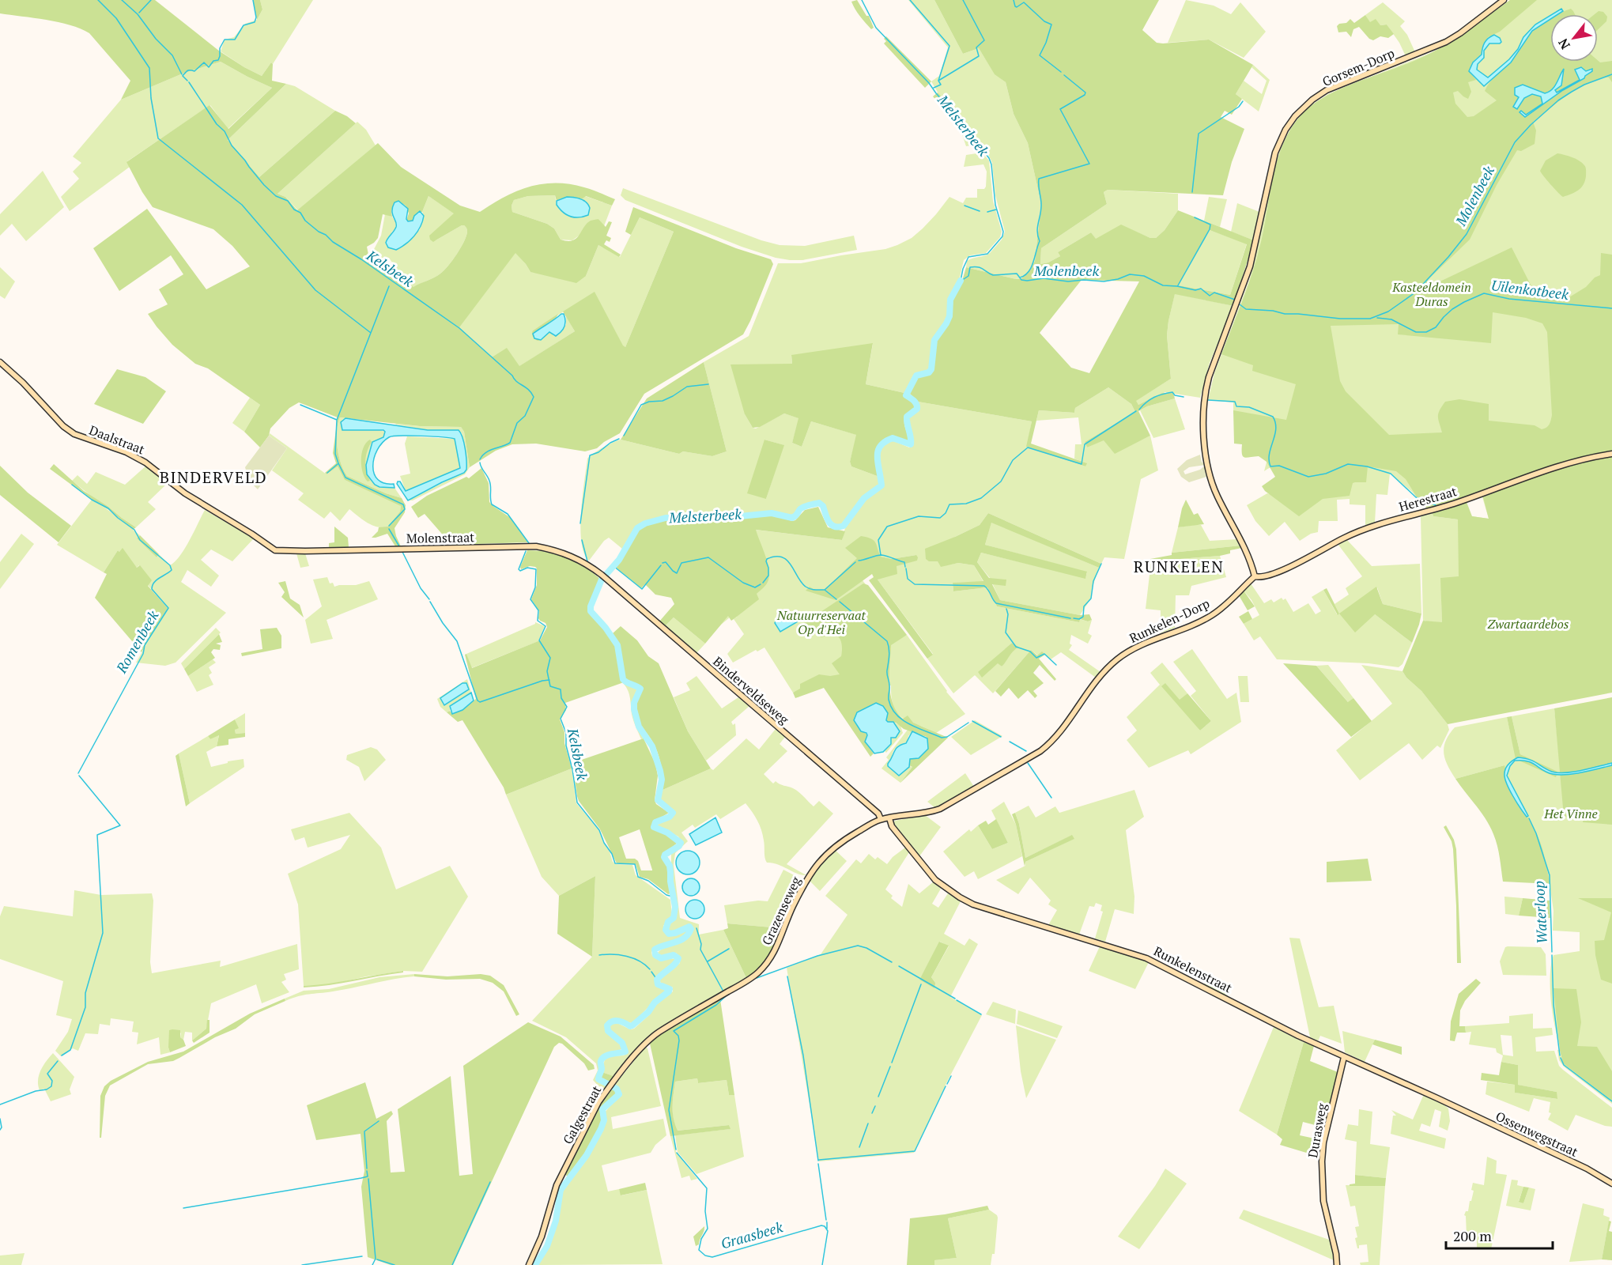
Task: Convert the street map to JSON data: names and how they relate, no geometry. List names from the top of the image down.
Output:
{
  "streets": {
    "street": [
      "Gorsem-Dorp",
      "Daalstraat",
      "Herestraat",
      "Molenstraat",
      "Runkelen-Dorp",
      "Binderveldseweg",
      "Grazenseweg",
      "Runkelenstraat",
      "Galgestraat",
      "Durasweg",
      "Ossenwegstraat"
    ]
  },
  "crossings": [
    ["Gorsem-Dorp", "Herestraat"],
    ["Gorsem-Dorp", "Runkelen-Dorp"],
    ["Daalstraat", "Molenstraat"],
    ["Herestraat", "Runkelen-Dorp"],
    ["Molenstraat", "Binderveldseweg"],
    ["Runkelen-Dorp", "Binderveldseweg"],
    ["Runkelen-Dorp", "Grazenseweg"],
    ["Runkelen-Dorp", "Runkelenstraat"],
    ["Binderveldseweg", "Grazenseweg"],
    ["Grazenseweg", "Galgestraat"],
    ["Runkelenstraat", "Durasweg"],
    ["Runkelenstraat", "Ossenwegstraat"]
  ],
  "districts": ["BINDERVELD", "RUNKELEN"],
  "water": [
    "Melsterbeek",
    "Molenbeek",
    "Kelsbeek",
    "Uilenkotbeek",
    "Romenbeek",
    "Waterloop",
    "Graasbeek"
  ],
  "parks": [
    "Kasteeldomein Duras",
    "Natuurreservaat Op d'Hei",
    "Zwartaardebos",
    "Het Vinne"
  ],
  "scale_bar": "200 m",
  "north": "bottom left"
}
